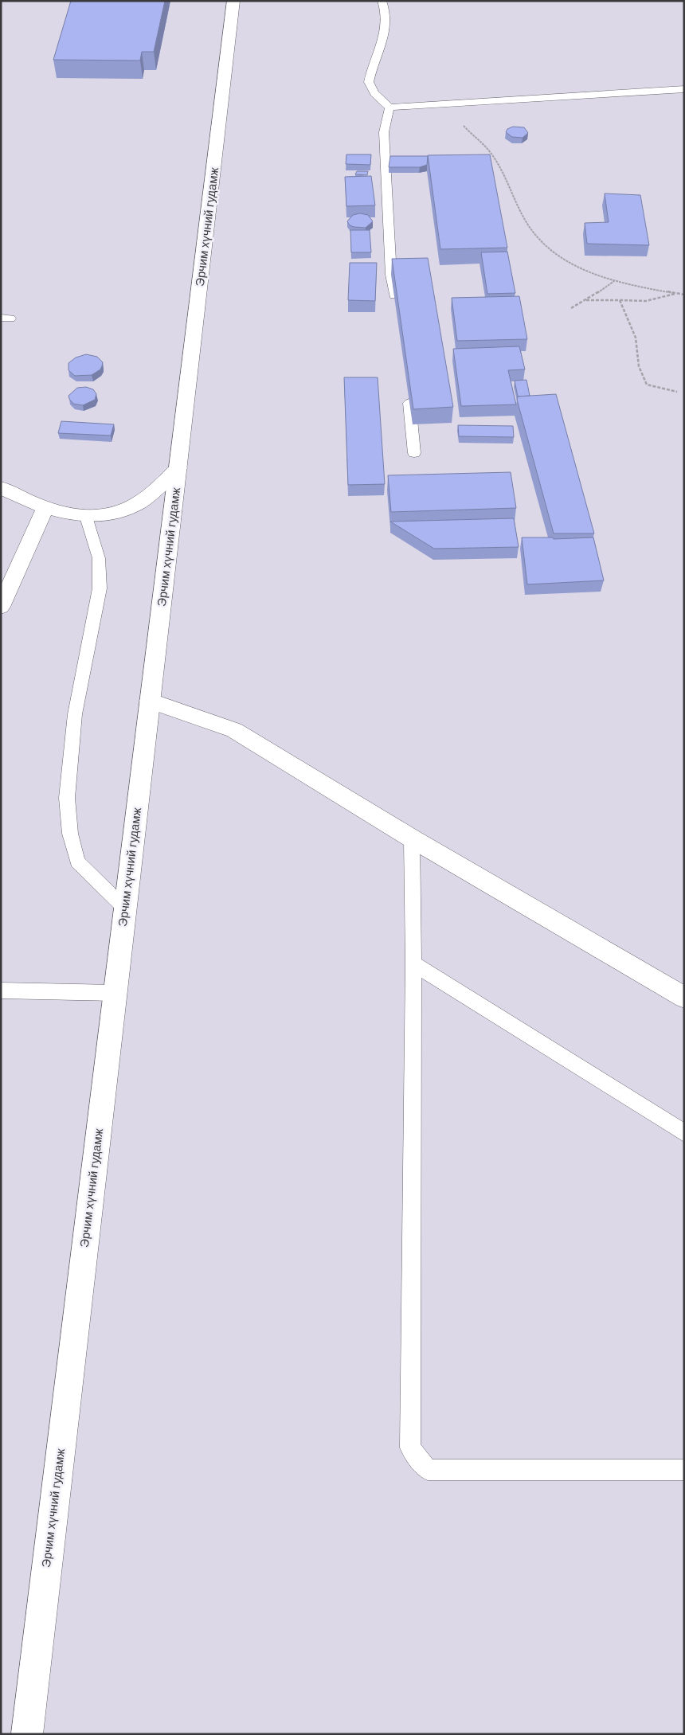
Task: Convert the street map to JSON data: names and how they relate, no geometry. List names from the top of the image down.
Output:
{
  "streets": {
    "main road": ["Эрчим хүчний гудамж"]
  }
}
